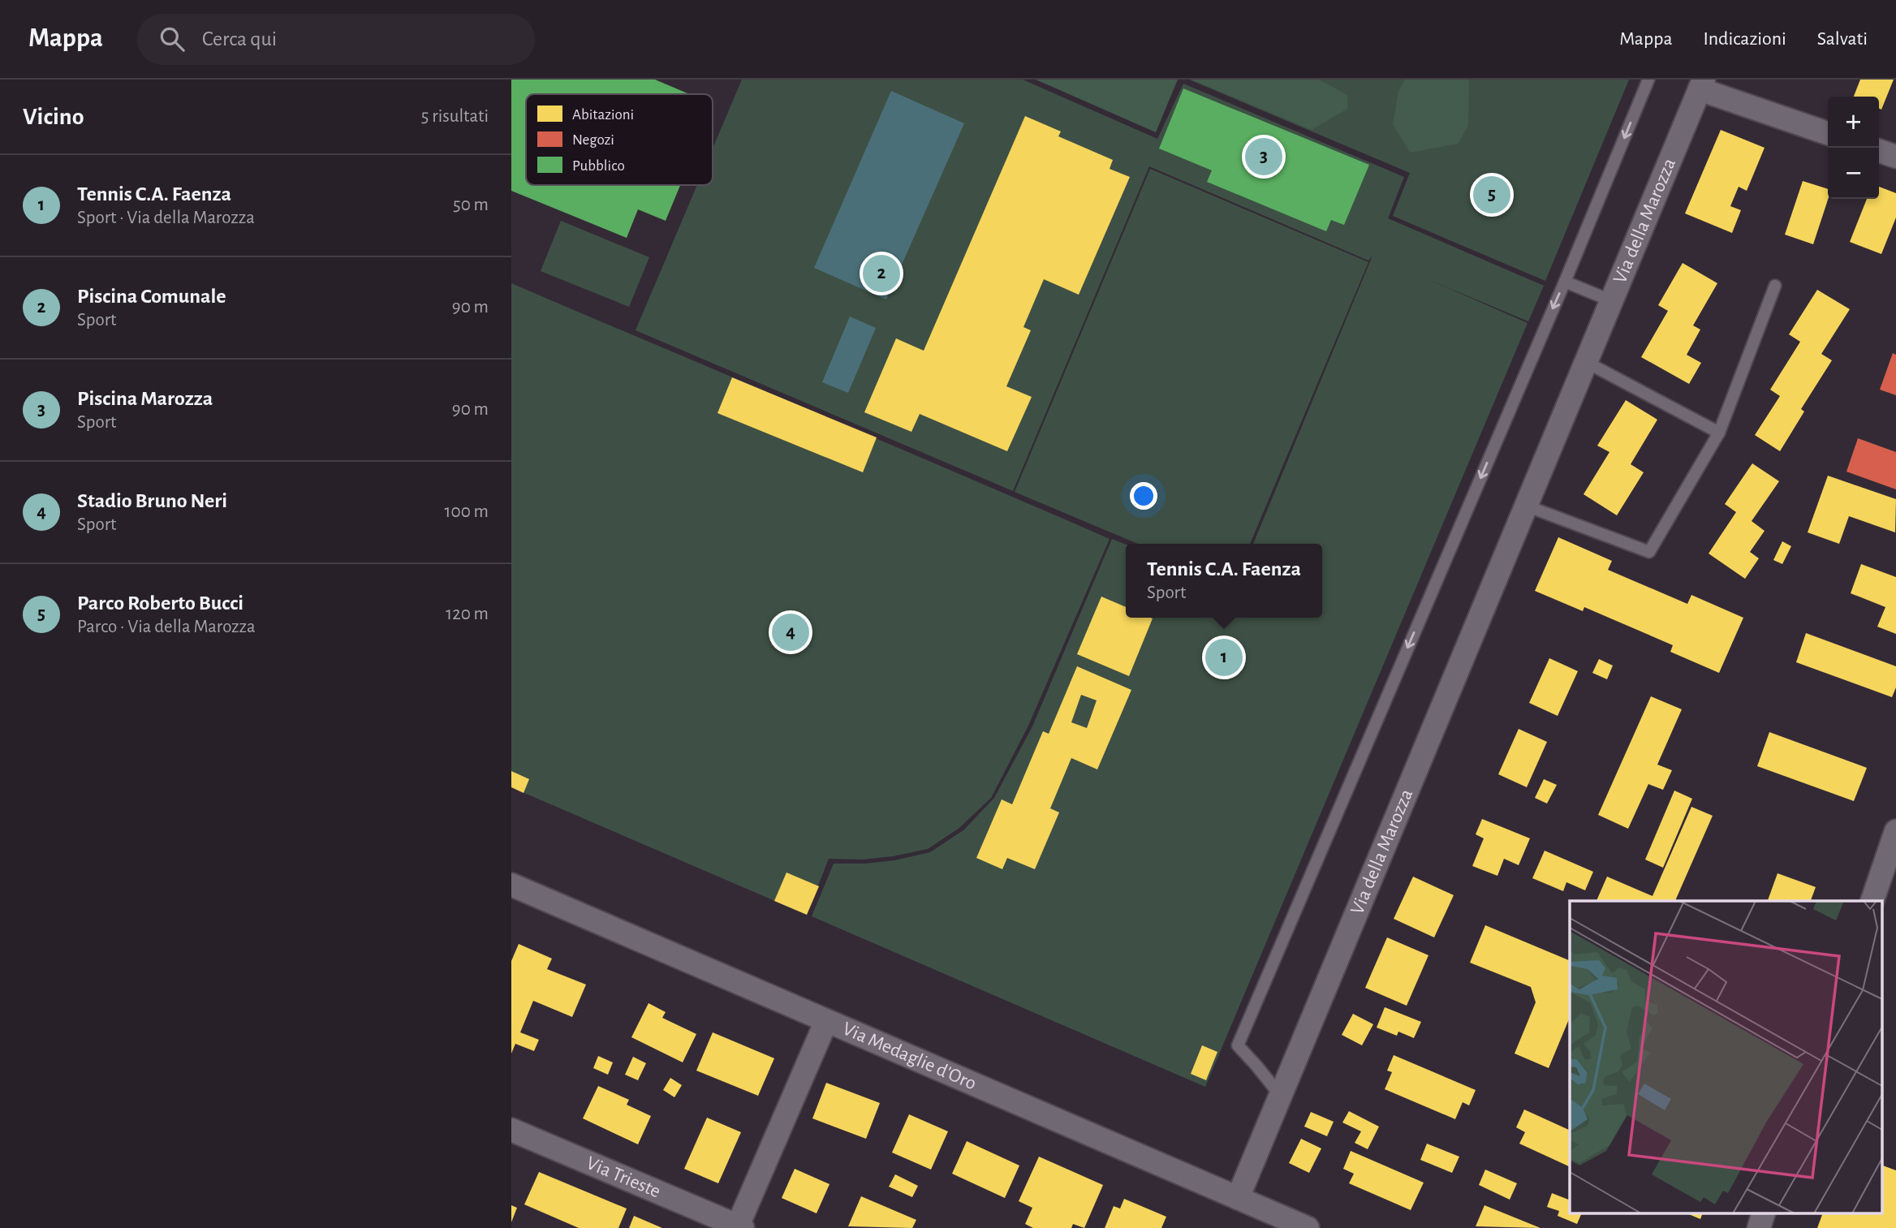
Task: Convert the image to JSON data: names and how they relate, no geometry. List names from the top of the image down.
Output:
{
  "streets": {
    "street": ["Via della Marozza", "Via Medaglie d'Oro", "Via Trieste"]
  },
  "crossings": [
    ["Via della Marozza", "Via Medaglie d'Oro"],
    ["Via Medaglie d'Oro", "Via Trieste"]
  ],
  "legend": ["Abitazioni", "Negozi", "Pubblico"],
  "page": {
    "header": "Mappa",
    "search": "Cerca qui",
    "nav": ["Mappa", "Indicazioni", "Salvati"],
    "heading": ["Vicino", "5 risultati"],
    "map_buttons": ["+", "−"],
    "pins": [
      "3",
      "5",
      "2",
      "4",
      "1"
    ],
    "list": [
      {
        "mark": "1",
        "name": "Tennis C.A. Faenza",
        "note": "Sport · Via della Marozza",
        "value": "50 m"
      },
      {
        "mark": "2",
        "name": "Piscina Comunale",
        "note": "Sport",
        "value": "90 m"
      },
      {
        "mark": "3",
        "name": "Piscina Marozza",
        "note": "Sport",
        "value": "90 m"
      },
      {
        "mark": "4",
        "name": "Stadio Bruno Neri",
        "note": "Sport",
        "value": "100 m"
      },
      {
        "mark": "5",
        "name": "Parco Roberto Bucci",
        "note": "Parco · Via della Marozza",
        "value": "120 m"
      }
    ],
    "popup": ["Tennis C.A. Faenza", "Sport"]
  }
}
